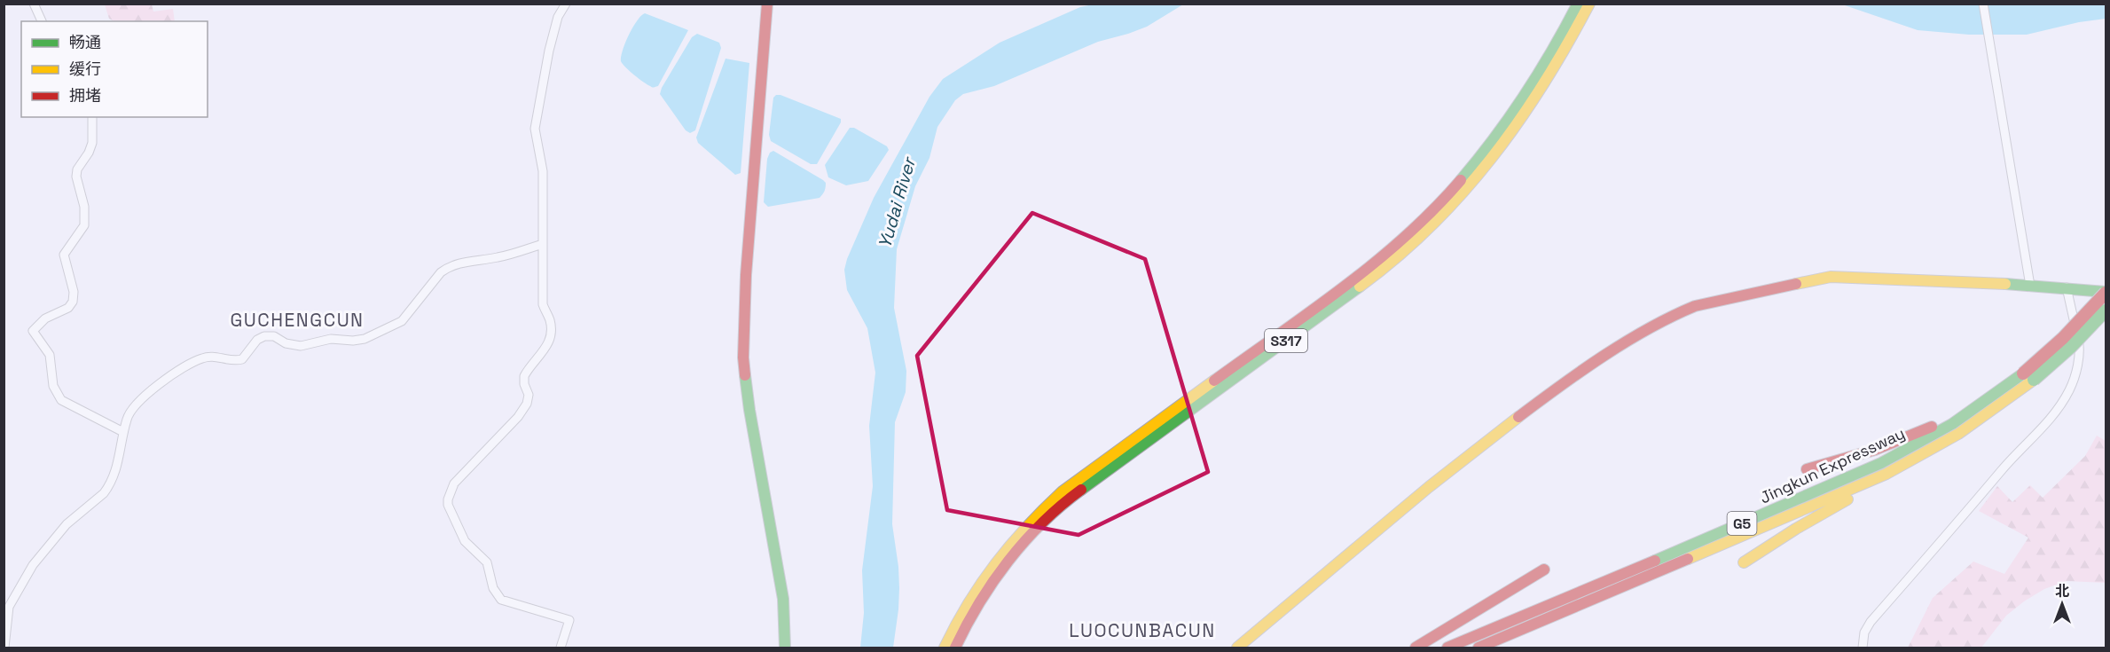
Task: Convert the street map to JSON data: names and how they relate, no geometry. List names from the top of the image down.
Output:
{
  "streets": {
    "main road": ["S317", "Jingkun Expressway", "G5"]
  },
  "districts": ["GUCHENGCUN", "LUOCUNBACUN"],
  "water": ["Yudai River"],
  "legend": ["畅通", "缓行", "拥堵"],
  "north": "top"
}
